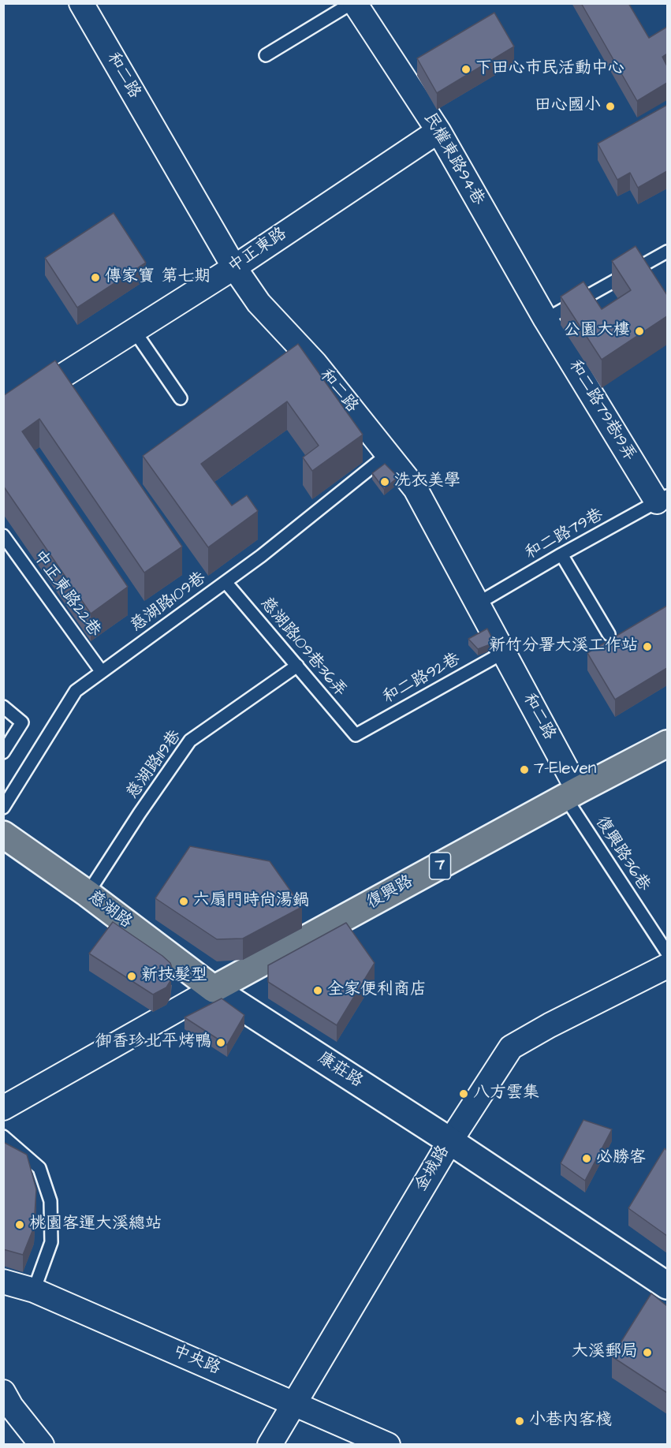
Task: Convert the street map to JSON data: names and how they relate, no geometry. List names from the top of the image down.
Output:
{
  "streets": {
    "main road": ["7", "復興路", "慈湖路"],
    "street": [
      "和二路",
      "民權東路94巷",
      "中正東路",
      "和二路79巷19弄",
      "康莊路",
      "金城路",
      "中央路"
    ],
    "lane": [
      "和二路79巷",
      "中正東路22巷",
      "慈湖路109巷",
      "慈湖路109巷36弄",
      "和二路92巷",
      "慈湖路119巷",
      "復興路36巷"
    ]
  },
  "crossings": [
    ["和二路", "中正東路"],
    ["和二路", "和二路79巷"],
    ["和二路", "慈湖路109巷"],
    ["和二路", "和二路92巷"],
    ["和二路", "復興路36巷"],
    ["和二路", "復興路"],
    ["民權東路94巷", "中正東路"],
    ["民權東路94巷", "和二路79巷19弄"],
    ["和二路79巷19弄", "和二路79巷"],
    ["中正東路22巷", "慈湖路109巷"],
    ["慈湖路109巷", "慈湖路109巷36弄"],
    ["慈湖路109巷36弄", "和二路92巷"],
    ["慈湖路109巷36弄", "慈湖路119巷"],
    ["慈湖路119巷", "慈湖路"],
    ["復興路36巷", "復興路"],
    ["復興路", "慈湖路"],
    ["復興路", "康莊路"],
    ["慈湖路", "康莊路"],
    ["康莊路", "金城路"],
    ["金城路", "中央路"]
  ],
  "places": [
    "下田心市民活動中心",
    "田心國小",
    "傳家寶 第七期",
    "公園大樓",
    "洗衣美學",
    "新竹分署大溪工作站",
    "7-Eleven",
    "六扇門時尚湯鍋",
    "新技髮型",
    "全家便利商店",
    "御香珍北平烤鴨",
    "八方雲集",
    "必勝客",
    "桃園客運大溪總站",
    "大溪郵局",
    "小巷內客棧"
  ]
}
